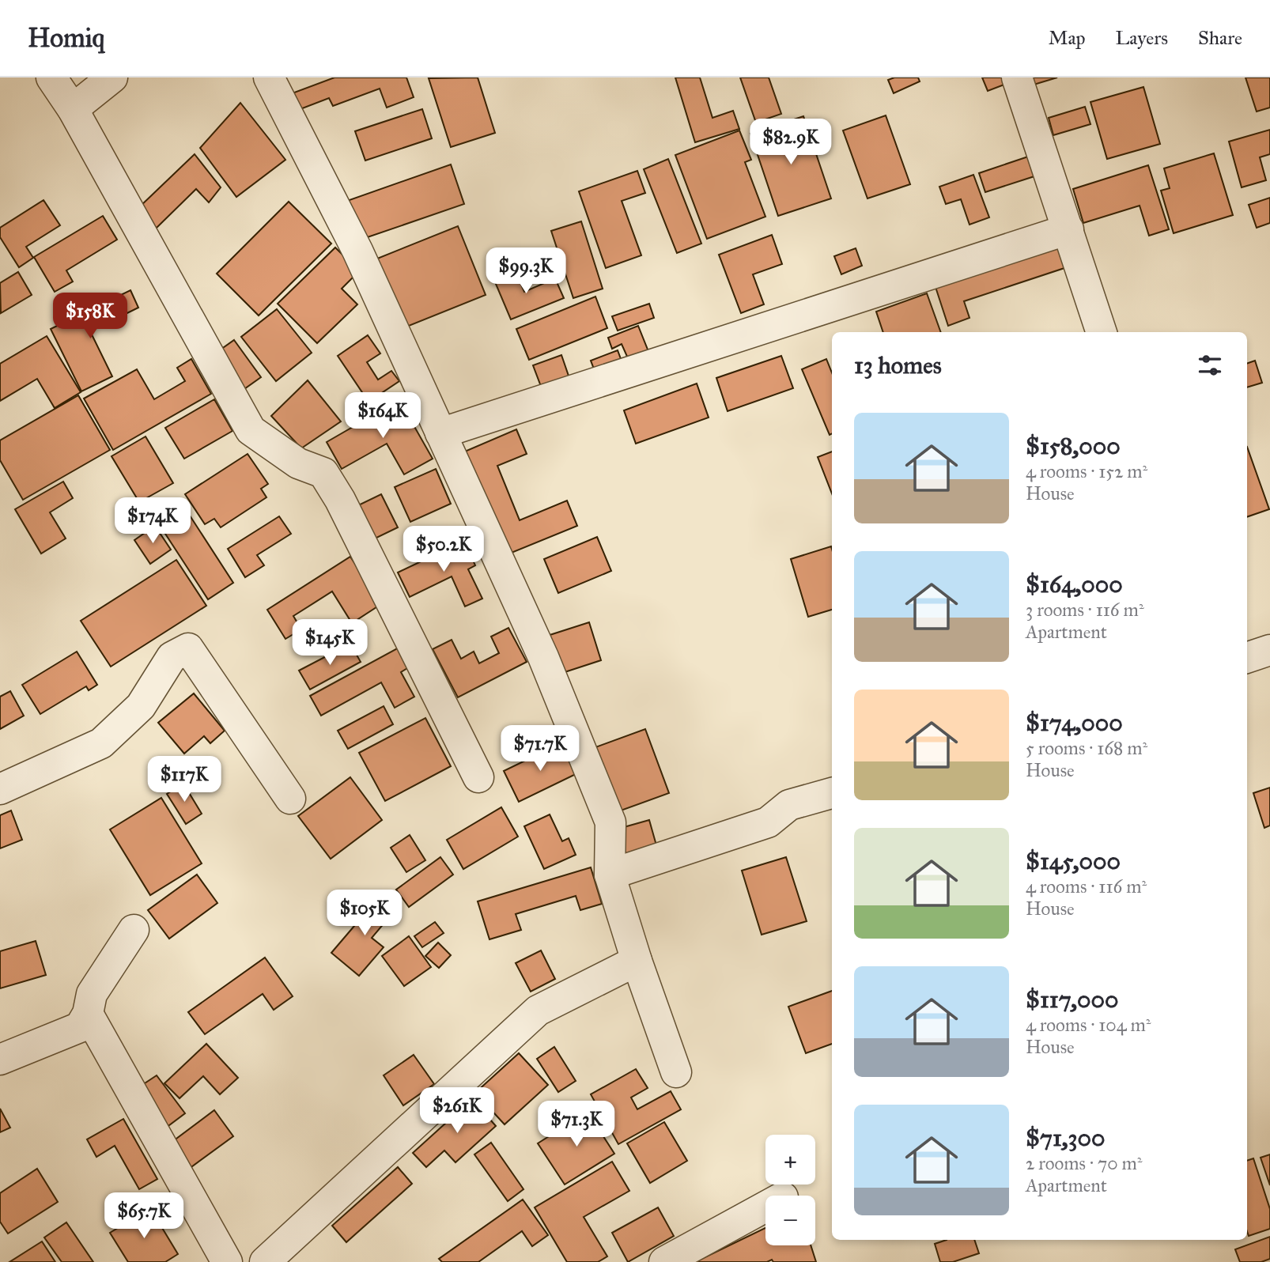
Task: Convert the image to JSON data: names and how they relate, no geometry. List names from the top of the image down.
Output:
{
  "page": {
    "header": "Homiq",
    "nav": ["Map", "Layers", "Share"],
    "price": [
      "$82.9K",
      "$99.3K",
      "$158K",
      "$164K",
      "$174K",
      "$50.2K",
      "$145K",
      "$71.7K",
      "$117K",
      "$105K",
      "$261K",
      "$71.3K",
      "$65.7K"
    ],
    "heading": "13 homes",
    "list": [
      {
        "name": "$158,000",
        "note": "4 rooms · 152 m² · House"
      },
      {
        "name": "$164,000",
        "note": "3 rooms · 116 m² · Apartment"
      },
      {
        "name": "$174,000",
        "note": "5 rooms · 168 m² · House"
      },
      {
        "name": "$145,000",
        "note": "4 rooms · 116 m² · House"
      },
      {
        "name": "$117,000",
        "note": "4 rooms · 104 m² · House"
      },
      {
        "name": "$71,300",
        "note": "2 rooms · 70 m² · Apartment"
      }
    ],
    "map_buttons": ["+", "−"]
  }
}
